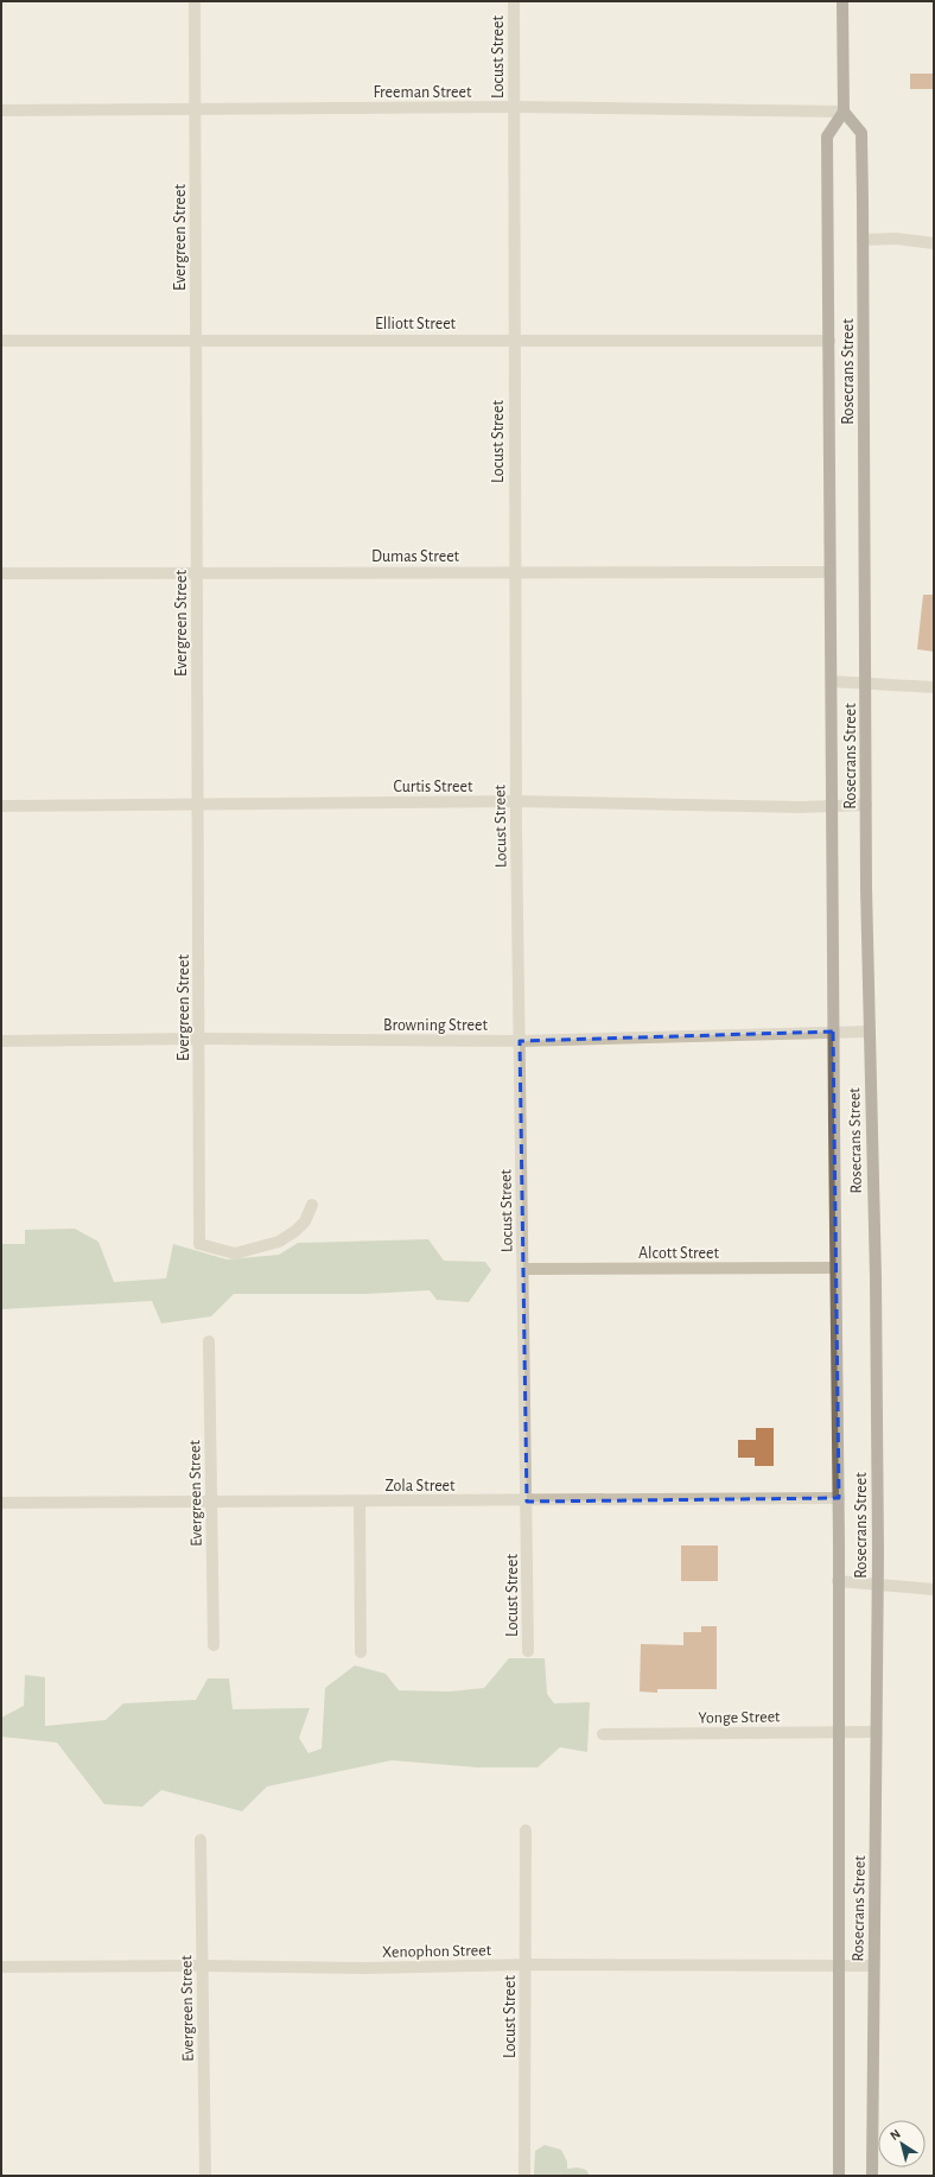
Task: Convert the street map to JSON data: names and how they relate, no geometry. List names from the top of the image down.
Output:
{
  "streets": {
    "main road": ["Rosecrans Street"],
    "street": [
      "Locust Street",
      "Freeman Street",
      "Evergreen Street",
      "Elliott Street",
      "Dumas Street",
      "Curtis Street",
      "Browning Street",
      "Alcott Street",
      "Zola Street",
      "Yonge Street",
      "Xenophon Street"
    ]
  },
  "crossings": [
    ["Locust Street", "Freeman Street"],
    ["Locust Street", "Elliott Street"],
    ["Locust Street", "Dumas Street"],
    ["Locust Street", "Curtis Street"],
    ["Locust Street", "Browning Street"],
    ["Locust Street", "Alcott Street"],
    ["Locust Street", "Zola Street"],
    ["Locust Street", "Xenophon Street"],
    ["Freeman Street", "Evergreen Street"],
    ["Freeman Street", "Rosecrans Street"],
    ["Evergreen Street", "Elliott Street"],
    ["Evergreen Street", "Dumas Street"],
    ["Evergreen Street", "Curtis Street"],
    ["Evergreen Street", "Browning Street"],
    ["Evergreen Street", "Zola Street"],
    ["Evergreen Street", "Xenophon Street"],
    ["Elliott Street", "Rosecrans Street"],
    ["Rosecrans Street", "Dumas Street"],
    ["Rosecrans Street", "Curtis Street"],
    ["Rosecrans Street", "Browning Street"],
    ["Rosecrans Street", "Alcott Street"],
    ["Rosecrans Street", "Zola Street"],
    ["Rosecrans Street", "Yonge Street"],
    ["Rosecrans Street", "Xenophon Street"]
  ],
  "north": "top left"
}
